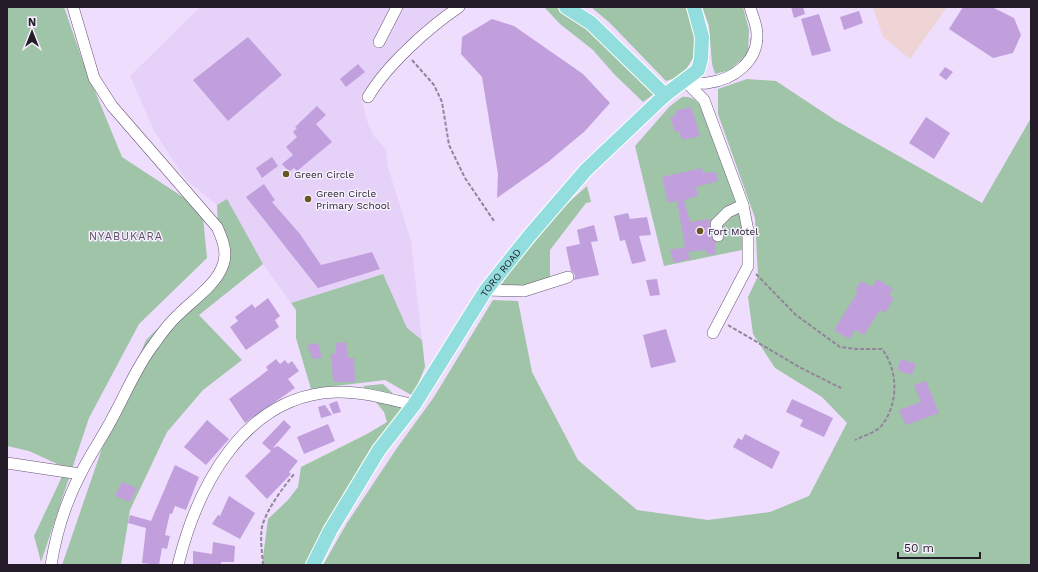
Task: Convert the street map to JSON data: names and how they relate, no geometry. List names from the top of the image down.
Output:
{
  "streets": {
    "main road": ["TORO ROAD"]
  },
  "districts": ["NYABUKARA"],
  "places": ["Green Circle", "Green Circle Primary School", "Fort Motel"],
  "scale_bar": "50 m",
  "north": "top"
}
